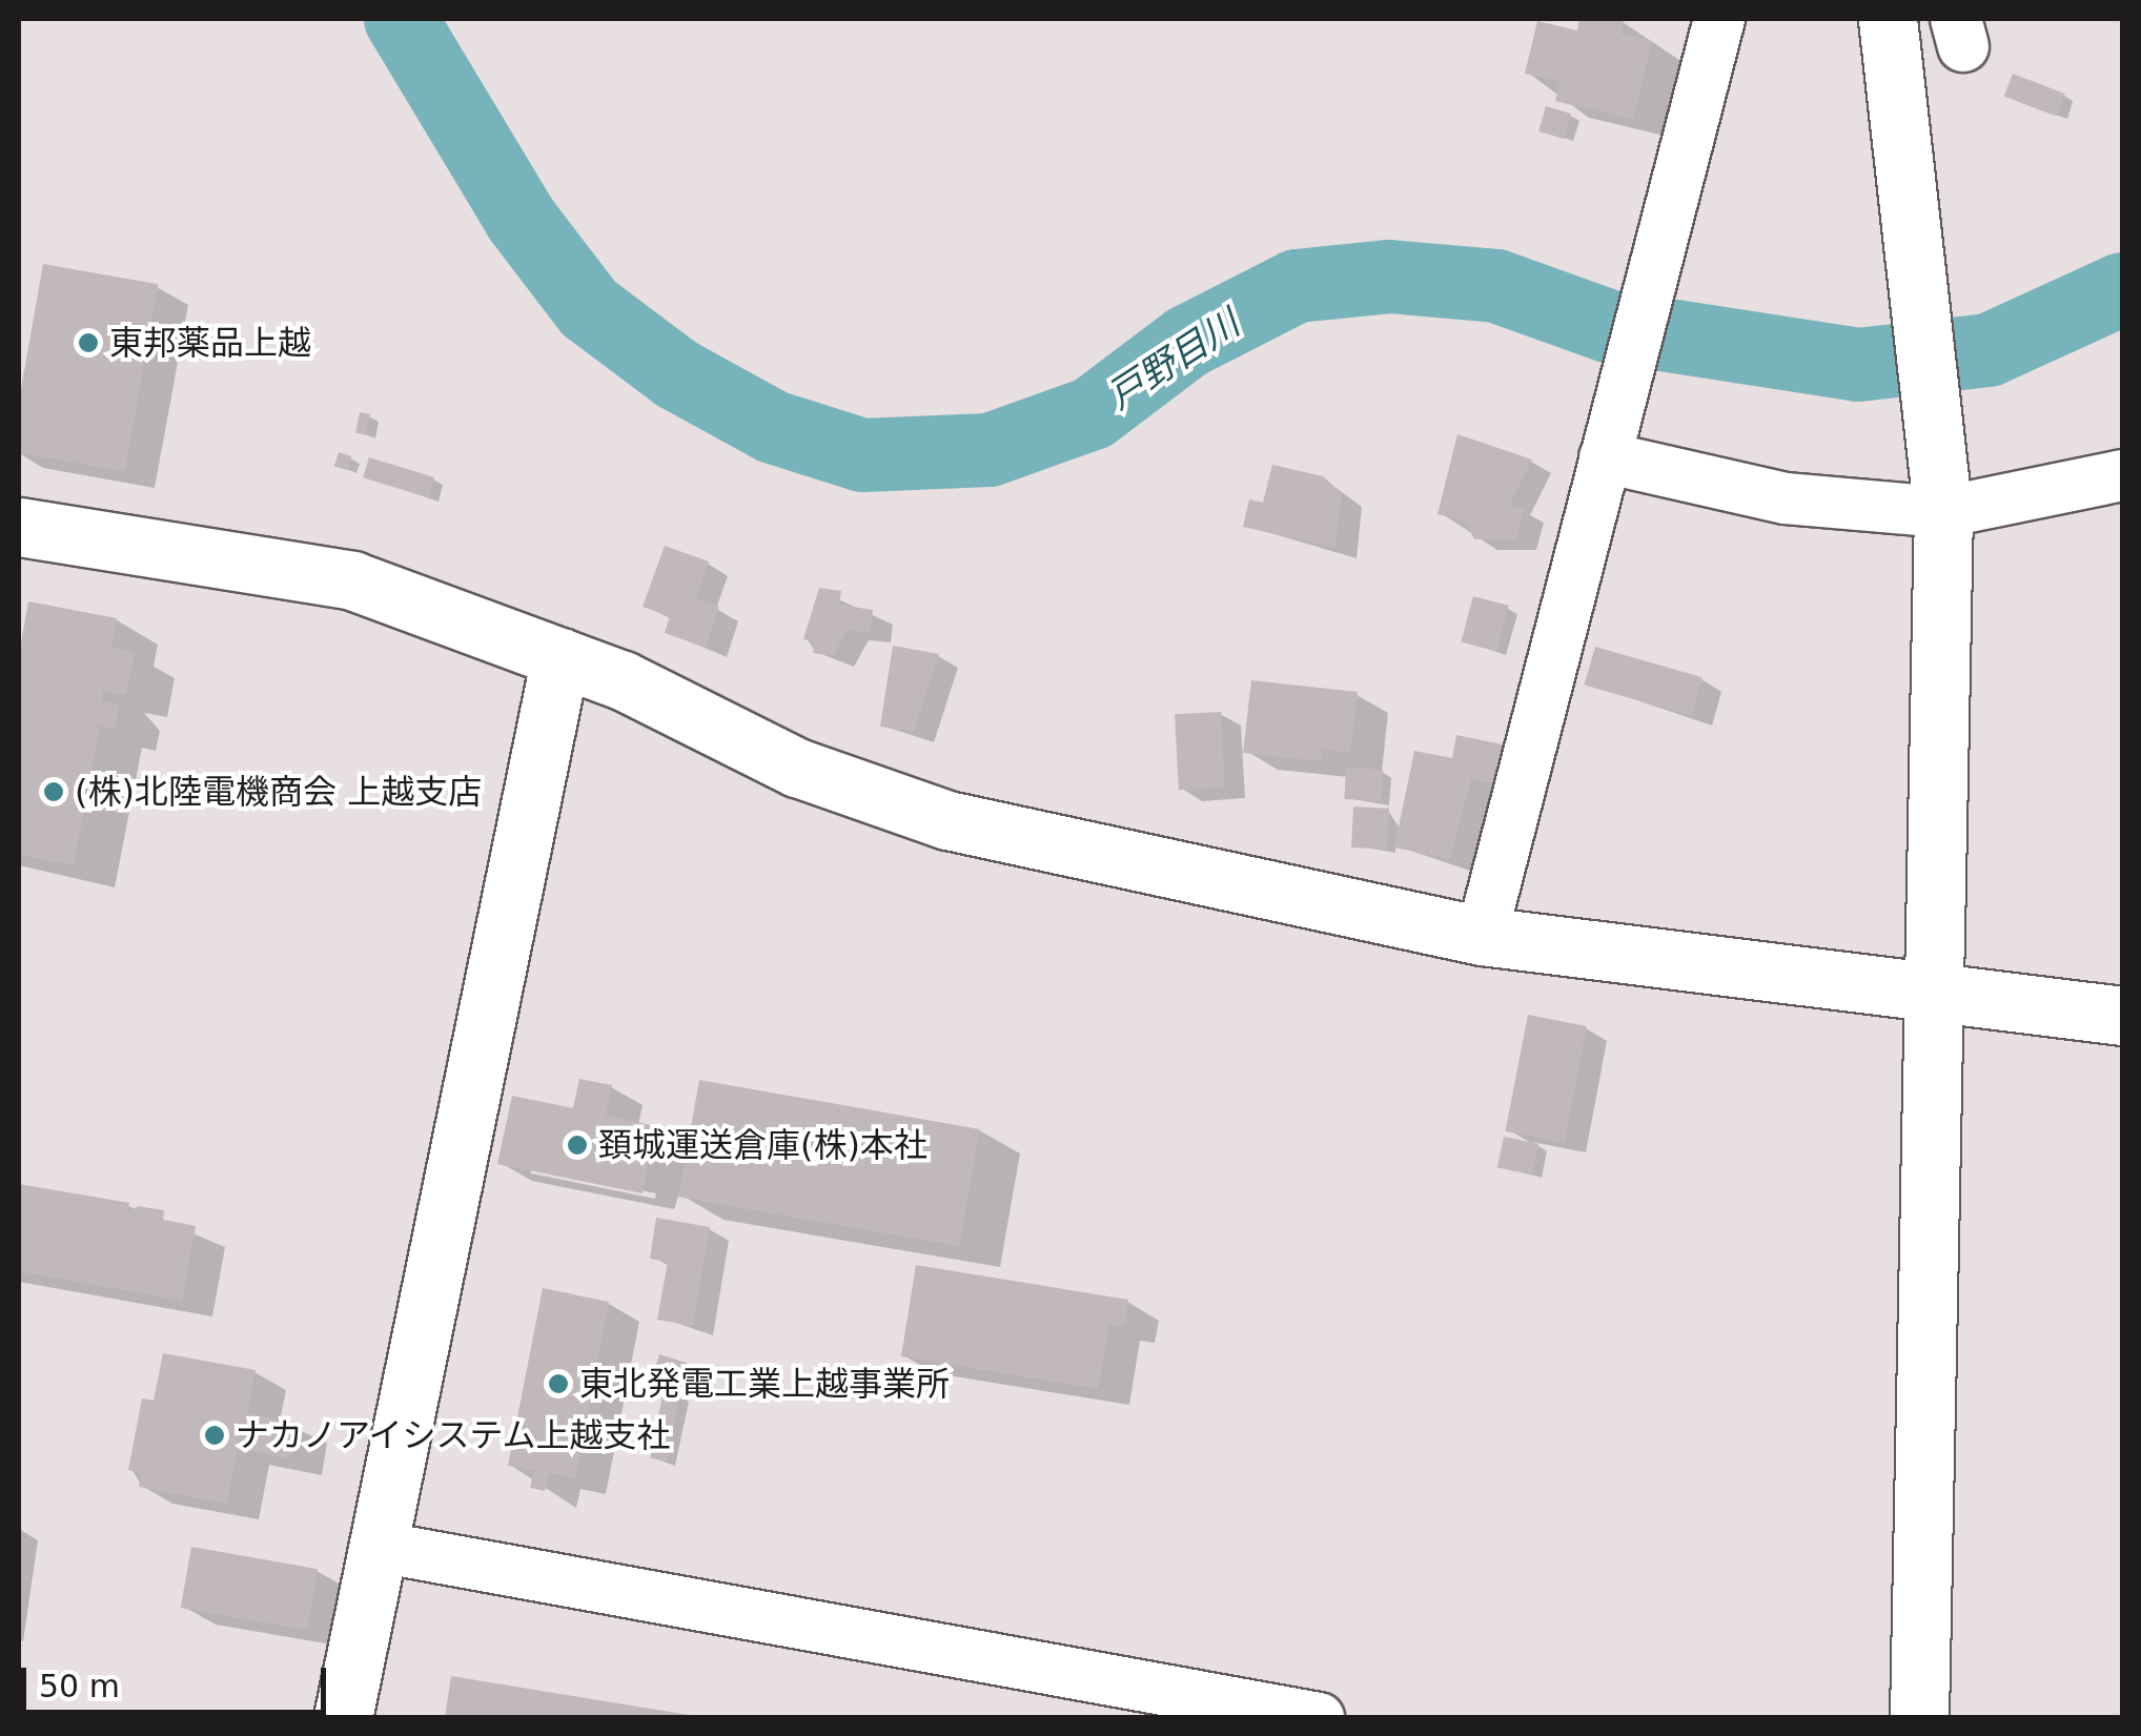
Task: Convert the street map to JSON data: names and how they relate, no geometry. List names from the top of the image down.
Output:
{
  "water": ["戸野目川"],
  "places": [
    "東邦薬品上越",
    "(株)北陸電機商会 上越支店",
    "頚城運送倉庫(株)本社",
    "東北発電工業上越事業所",
    "ナカノアイシステム上越支社"
  ],
  "scale_bar": "50 m"
}
